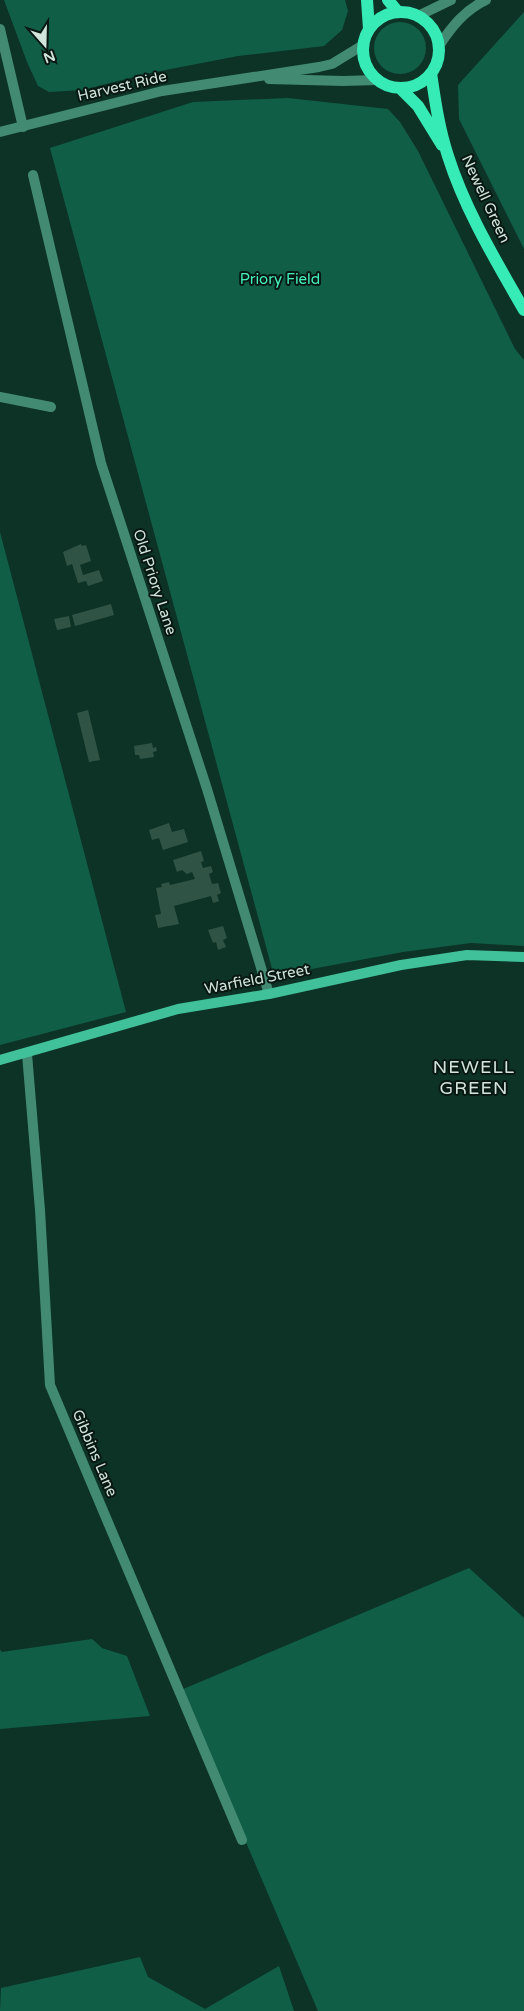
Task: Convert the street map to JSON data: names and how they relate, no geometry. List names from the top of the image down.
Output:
{
  "streets": {
    "main road": ["Newell Green", "Warfield Street"],
    "street": ["Harvest Ride", "Old Priory Lane", "Gibbins Lane"]
  },
  "crossings": [
    ["Harvest Ride", "Newell Green"],
    ["Old Priory Lane", "Warfield Street"],
    ["Warfield Street", "Gibbins Lane"]
  ],
  "districts": ["NEWELL GREEN"],
  "parks": ["Priory Field"],
  "north": "bottom"
}
